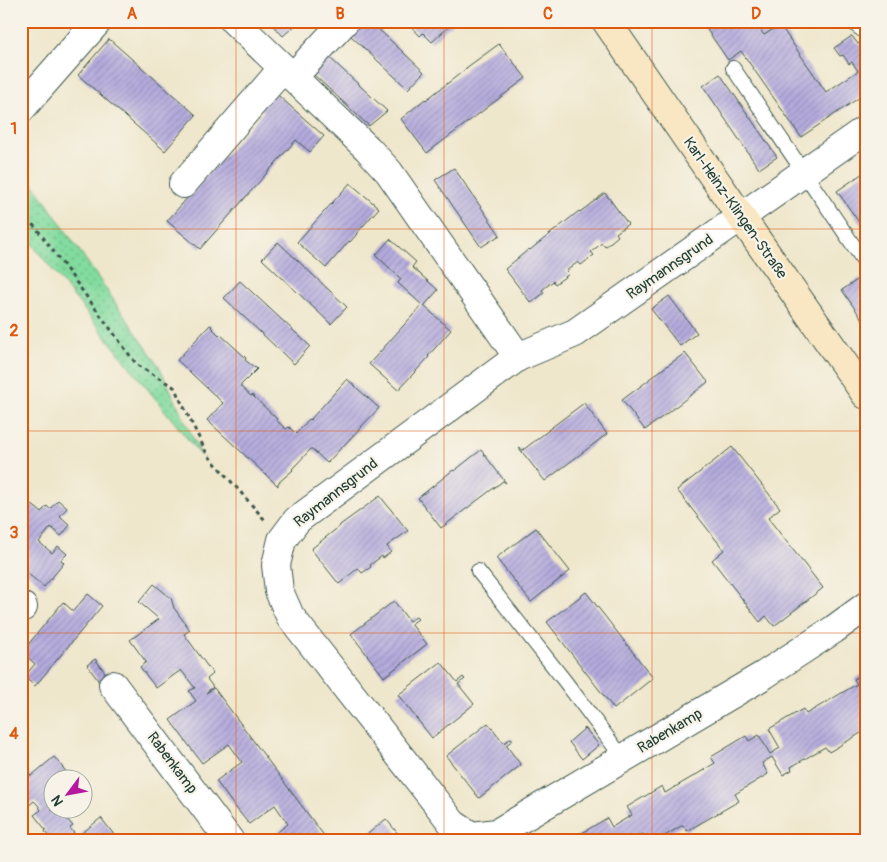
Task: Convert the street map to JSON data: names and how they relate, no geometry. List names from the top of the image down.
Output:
{
  "streets": {
    "main road": ["Karl-Heinz-Klingen-Straße"],
    "street": ["Raymannsgrund", "Rabenkamp"]
  },
  "crossings": [
    ["Karl-Heinz-Klingen-Straße", "Raymannsgrund"],
    ["Raymannsgrund", "Rabenkamp"]
  ],
  "north": "bottom left",
  "grid": {
    "columns": [
      "A",
      "B",
      "C",
      "D"
    ],
    "rows": [
      "1",
      "2",
      "3",
      "4"
    ]
  }
}
